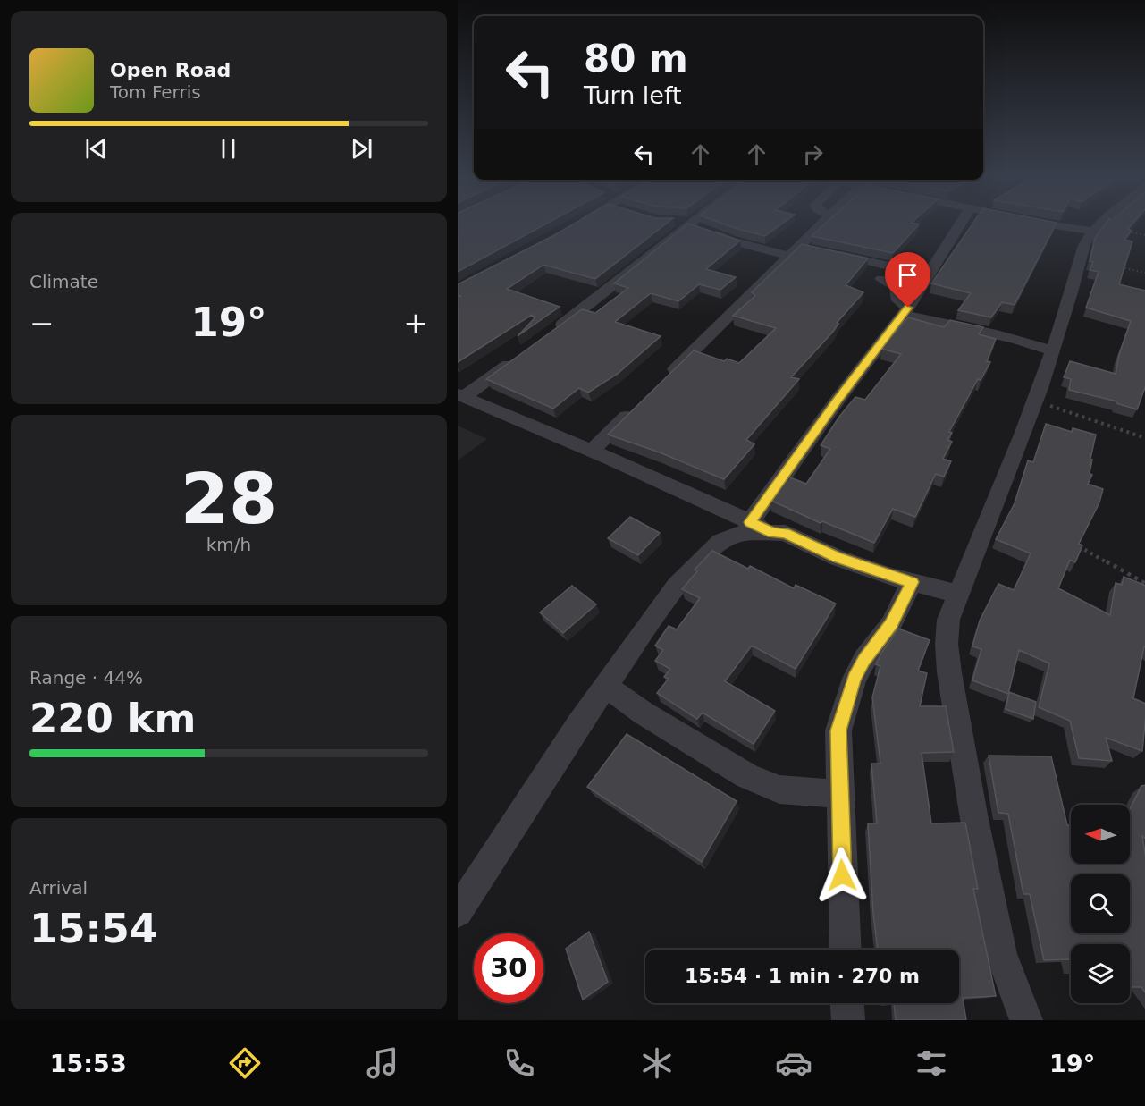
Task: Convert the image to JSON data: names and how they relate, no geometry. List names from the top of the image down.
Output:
{
  "north": "left",
  "page": {
    "turn": ["80 m", "Turn left"],
    "song": ["Open Road", "Tom Ferris"],
    "tile": [
      "Climate",
      ["28", "km/h"],
      ["Range · 44%", "220 km"],
      ["Arrival", "15:54"]
    ],
    "heat": ["−", "19°", "+"],
    "limit": "30",
    "trip": "15:54 · 1 min · 270 m",
    "tabs": ["15:53", "19°"]
  }
}
